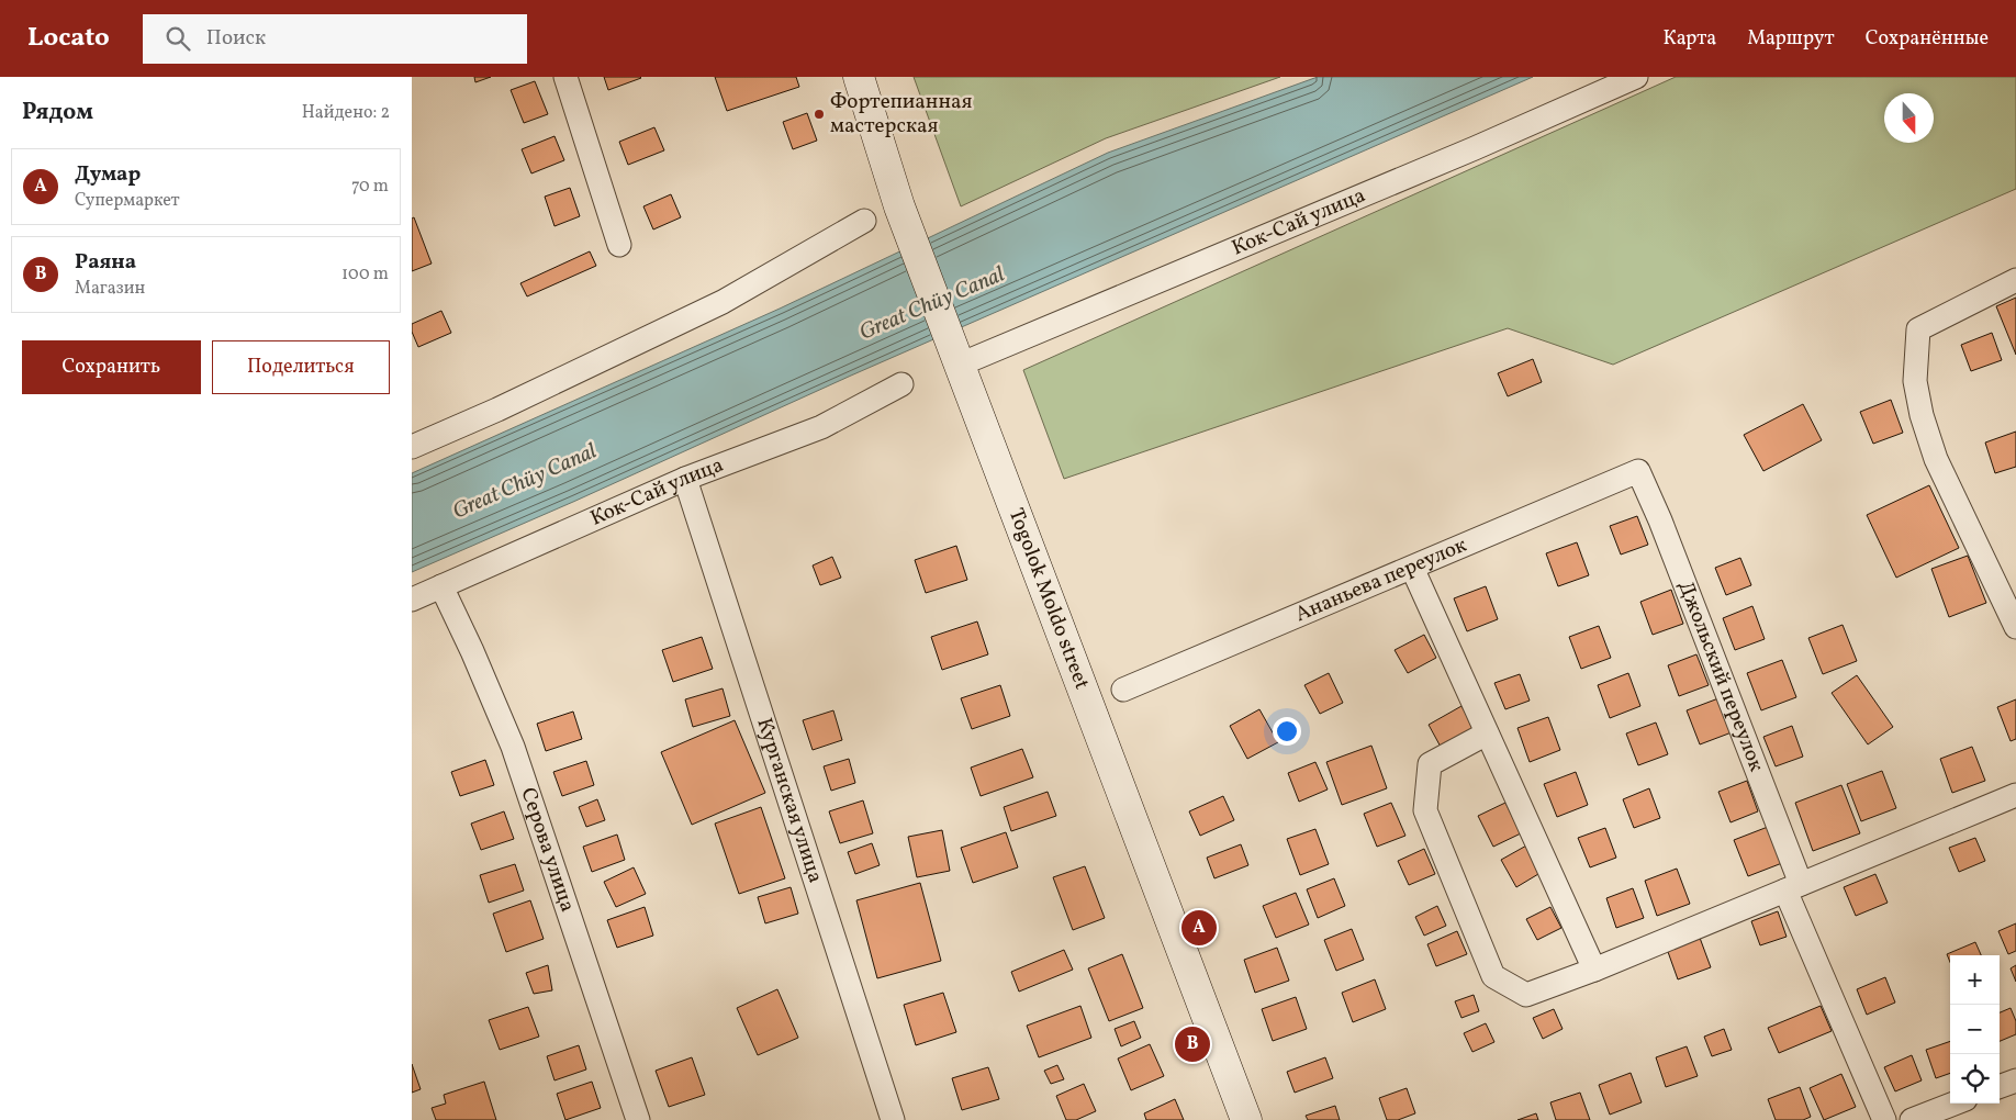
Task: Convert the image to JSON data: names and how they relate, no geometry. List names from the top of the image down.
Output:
{
  "streets": {
    "main road": ["Togolok Moldo street"],
    "street": [
      "Кок-Сай улица",
      "Ананьева переулок",
      "Джольский переулок",
      "Курганская улица",
      "Серова улица"
    ]
  },
  "crossings": [
    ["Кок-Сай улица", "Togolok Moldo street"],
    ["Кок-Сай улица", "Курганская улица"],
    ["Кок-Сай улица", "Серова улица"],
    ["Ананьева переулок", "Джольский переулок"]
  ],
  "water": ["Great Chüy Canal"],
  "places": ["Фортепианная мастерская"],
  "north": "bottom",
  "page": {
    "header": "Locato",
    "search": "Поиск",
    "nav": ["Карта", "Маршрут", "Сохранённые"],
    "heading": ["Рядом", "Найдено: 2"],
    "list": [
      {
        "mark": "A",
        "name": "Думар",
        "note": "Супермаркет",
        "value": "70 m"
      },
      {
        "mark": "B",
        "name": "Раяна",
        "note": "Магазин",
        "value": "100 m"
      }
    ],
    "buttons": ["Сохранить", "Поделиться"],
    "pins": ["A", "B"],
    "map_buttons": ["+", "−"]
  }
}
